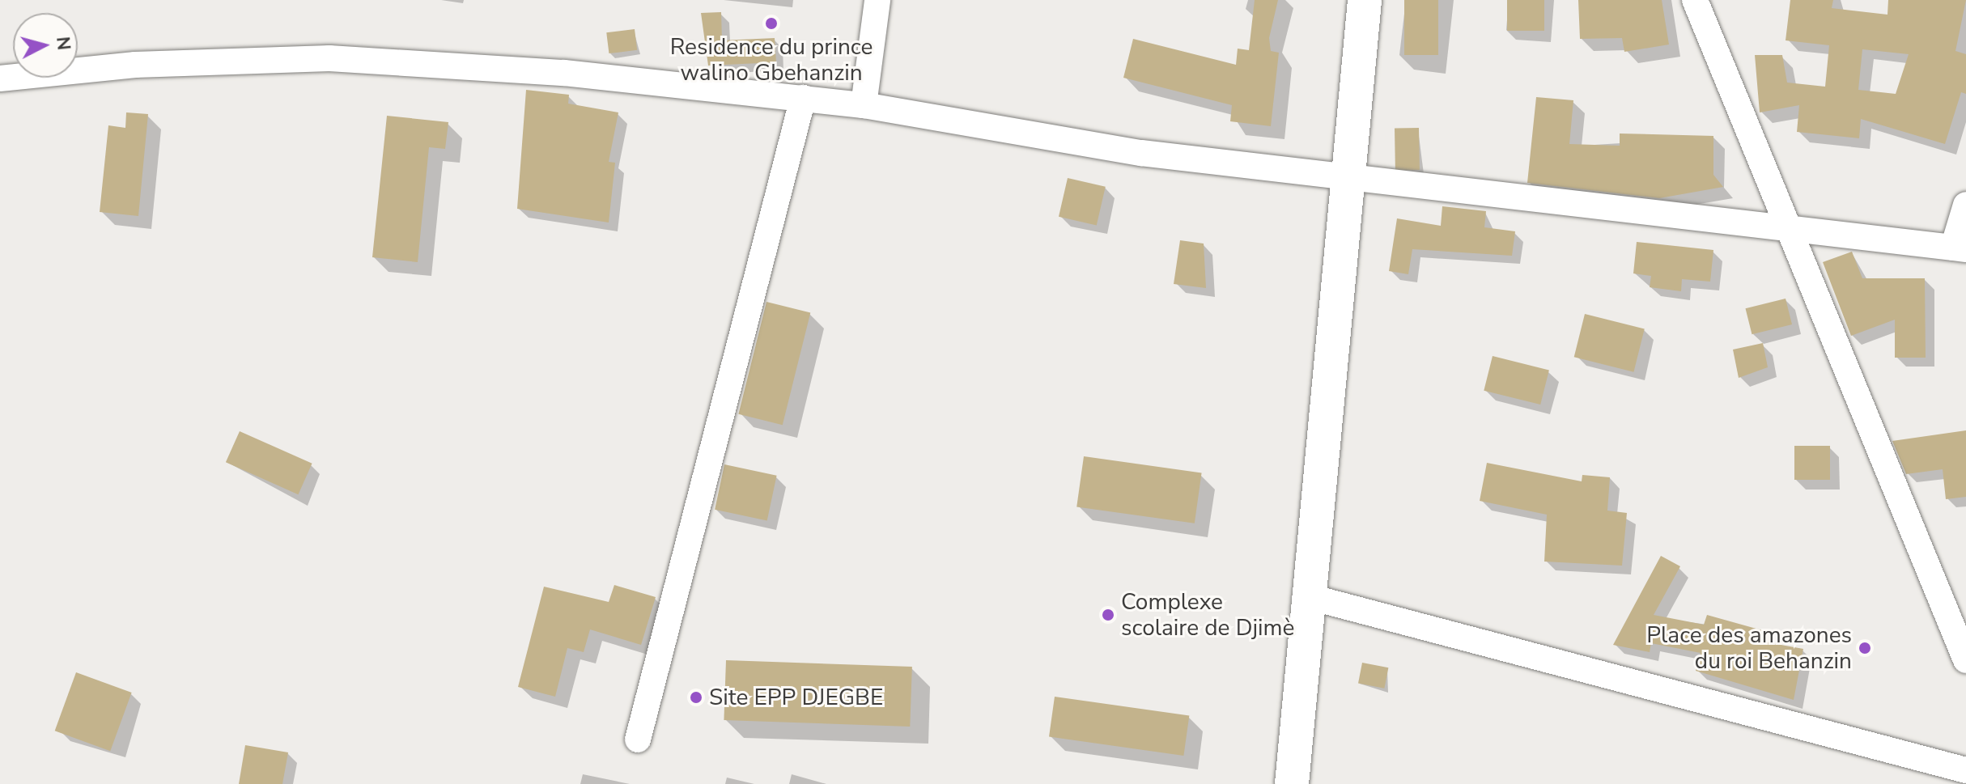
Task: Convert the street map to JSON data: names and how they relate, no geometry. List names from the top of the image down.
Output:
{
  "places": [
    "Residence du prince walino Gbehanzin",
    "Complexe scolaire de Djimè",
    "Place des amazones du roi Behanzin",
    "Site EPP DJEGBE"
  ],
  "north": "right"
}
